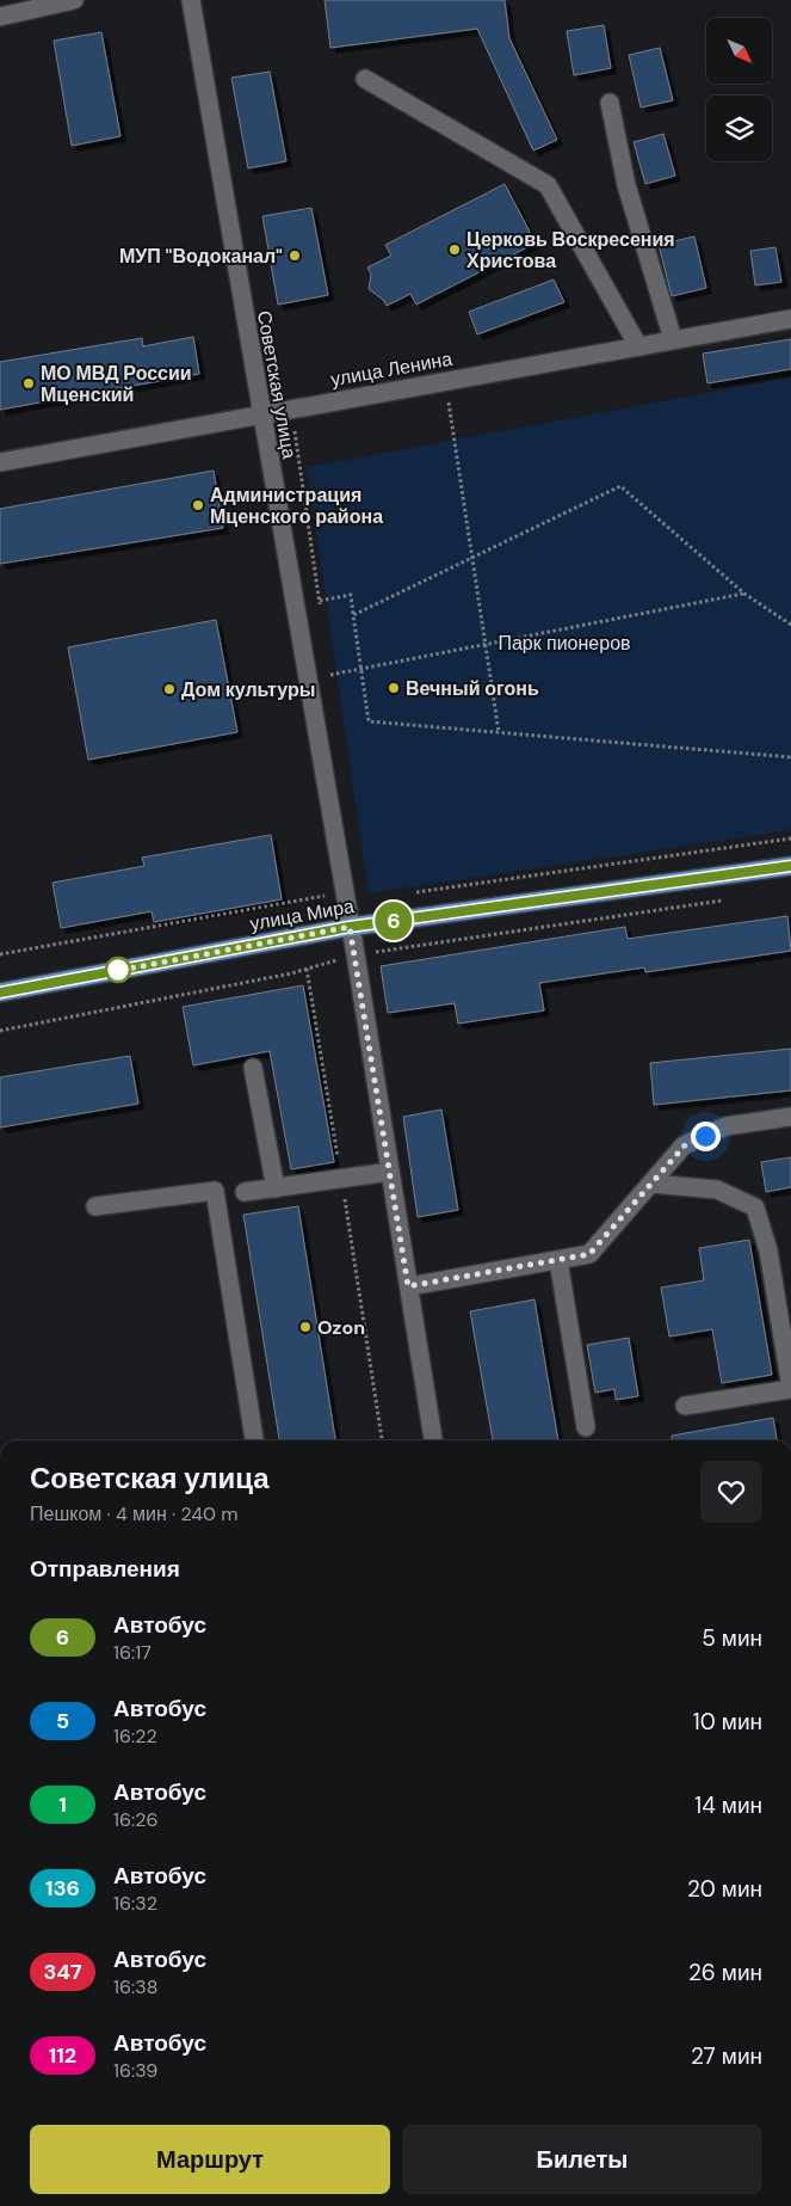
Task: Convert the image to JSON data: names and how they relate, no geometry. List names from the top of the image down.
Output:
{
  "streets": {
    "main road": ["улица Мира"],
    "street": ["улица Ленина", "Советская улица"]
  },
  "crossings": [
    ["улица Ленина", "Советская улица"],
    ["Советская улица", "улица Мира"]
  ],
  "parks": ["Парк пионеров"],
  "places": [
    "Церковь Воскресения Христова",
    "МУП \"Водоканал\"",
    "МО МВД России Мценский",
    "Администрация Мценского района",
    "Вечный огонь",
    "Дом культуры",
    "Ozon"
  ],
  "lines": ["bus line 6"],
  "north": "bottom right",
  "page": {
    "on_map": "6",
    "heading": [
      ["Советская улица", "Пешком · 4 мин · 240 m"],
      "Отправления"
    ],
    "list": [
      {
        "mark": "6",
        "name": "Автобус",
        "note": "16:17",
        "value": "5 мин"
      },
      {
        "mark": "5",
        "name": "Автобус",
        "note": "16:22",
        "value": "10 мин"
      },
      {
        "mark": "1",
        "name": "Автобус",
        "note": "16:26",
        "value": "14 мин"
      },
      {
        "mark": "136",
        "name": "Автобус",
        "note": "16:32",
        "value": "20 мин"
      },
      {
        "mark": "347",
        "name": "Автобус",
        "note": "16:38",
        "value": "26 мин"
      },
      {
        "mark": "112",
        "name": "Автобус",
        "note": "16:39",
        "value": "27 мин"
      }
    ],
    "buttons": ["Маршрут", "Билеты"]
  }
}
